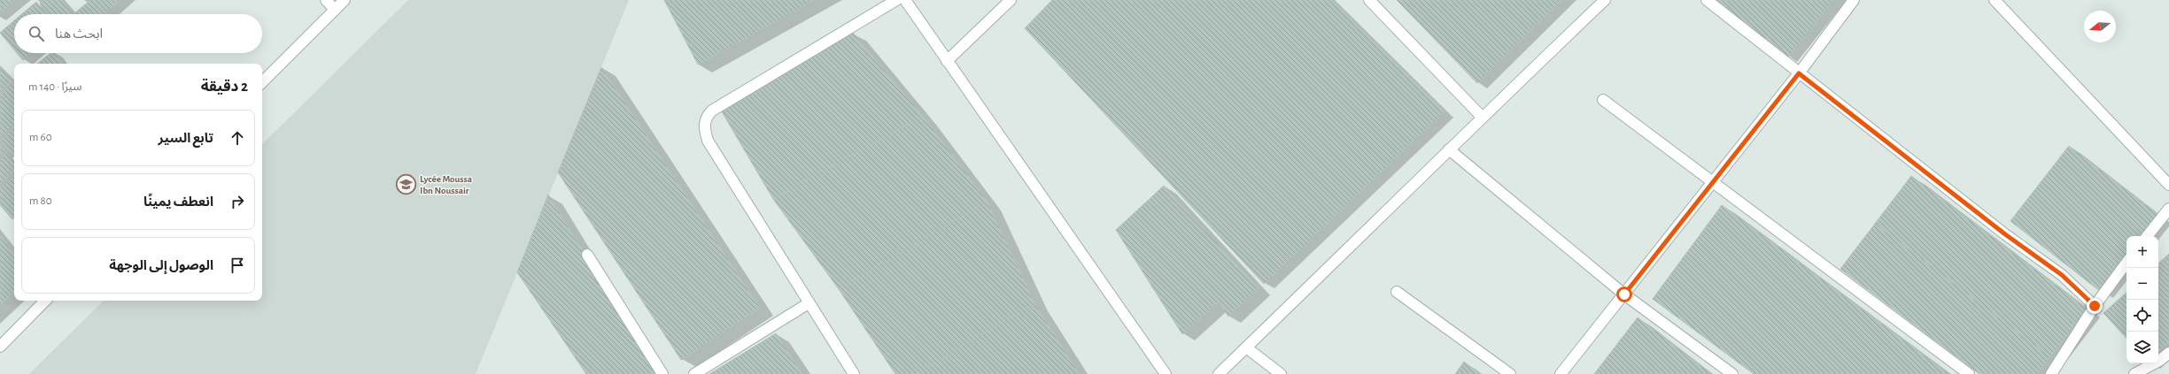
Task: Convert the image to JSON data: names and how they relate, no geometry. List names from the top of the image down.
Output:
{
  "places": {
    "school or university": ["Lycée Moussa Ibn Noussair"]
  },
  "north": "left",
  "page": {
    "search": "ابحث هنا",
    "heading": ["2 دقيقة", "سيرًا · 140 m"],
    "list": [
      ["تابع السير", "60 m"],
      ["انعطف يمينًا", "80 m"],
      "الوصول إلى الوجهة"
    ],
    "map_buttons": ["+", "−"]
  }
}
